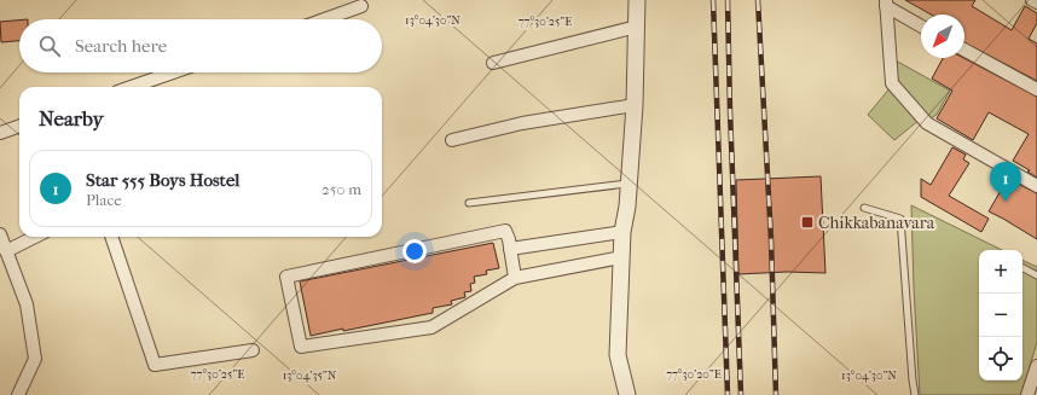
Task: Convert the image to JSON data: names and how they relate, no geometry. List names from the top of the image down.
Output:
{
  "places": {
    "transit": ["Chikkabanavara"]
  },
  "north": "bottom left",
  "page": {
    "search": "Search here",
    "heading": "Nearby",
    "list": [
      {
        "mark": "1",
        "name": "Star 555 Boys Hostel",
        "note": "Place",
        "value": "250 m"
      }
    ],
    "pins": "1",
    "map_buttons": ["+", "−"]
  },
  "coordinates": [
    "13°04'30\"N",
    "77°30'25\"E",
    "77°30'20\"E",
    "13°04'35\"N"
  ]
}
